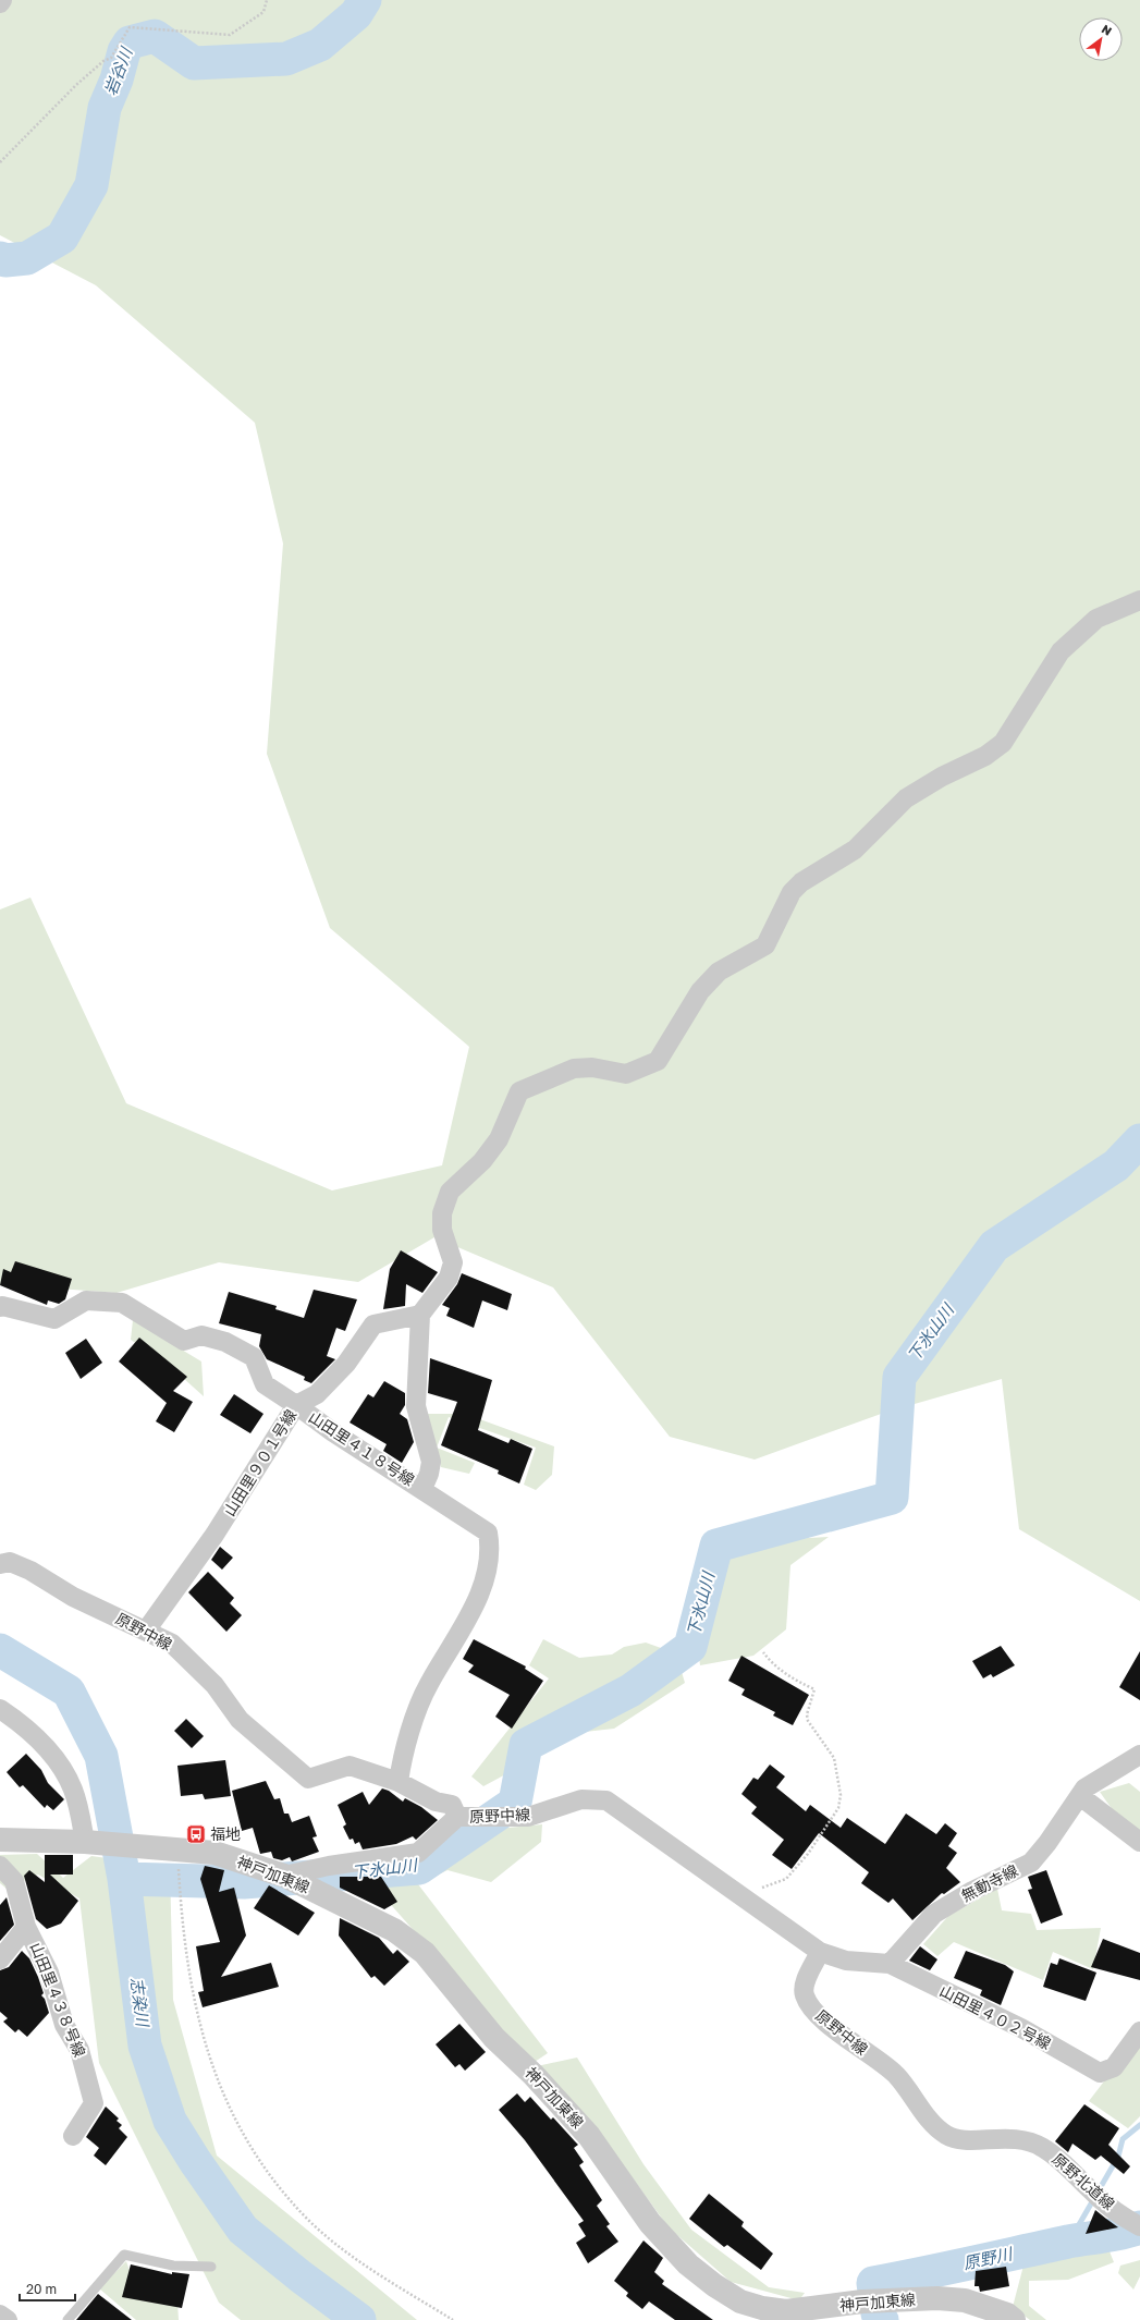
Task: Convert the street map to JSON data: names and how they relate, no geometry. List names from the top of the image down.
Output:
{
  "streets": {
    "street": [
      "山田里４１８号線",
      "山田里９０１号線",
      "原野中線",
      "神戸加東線",
      "無動寺線",
      "山田里４３８号線",
      "山田里４０２号線",
      "原野北道線"
    ]
  },
  "crossings": [
    ["山田里４１８号線", "山田里９０１号線"],
    ["山田里４１８号線", "原野中線"],
    ["山田里９０１号線", "原野中線"],
    ["原野中線", "原野北道線"],
    ["無動寺線", "山田里４０２号線"]
  ],
  "water": [
    "岩谷川",
    "下氷山川",
    "志染川",
    "原野川"
  ],
  "places": {
    "bus stop": ["福地"]
  },
  "scale_bar": "20 m",
  "north": "top right"
}
